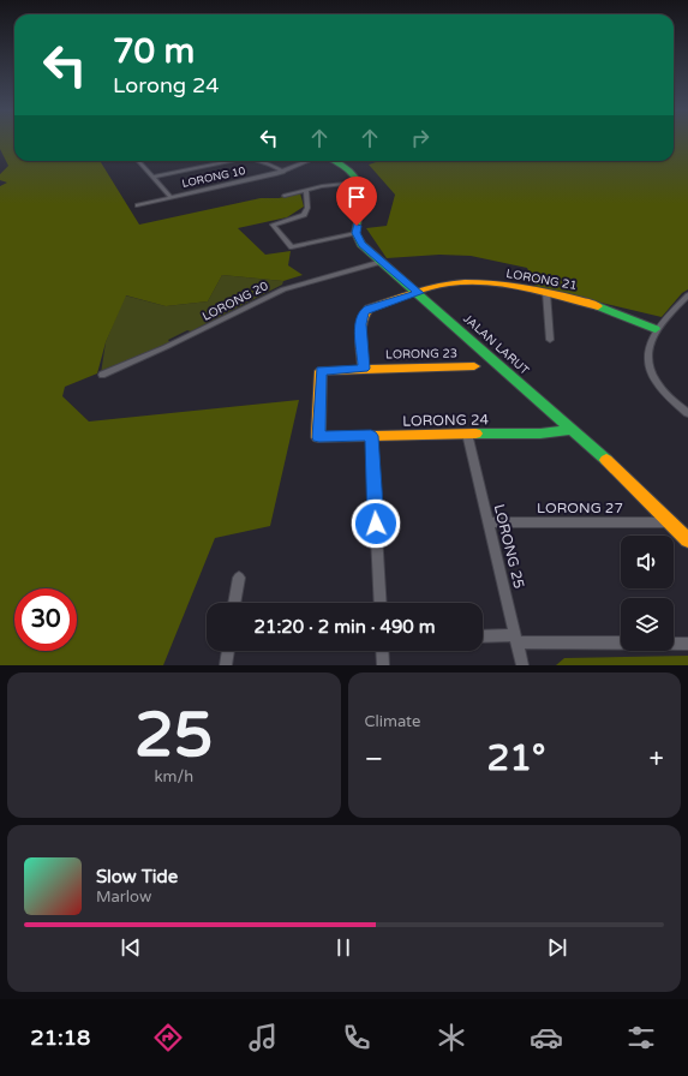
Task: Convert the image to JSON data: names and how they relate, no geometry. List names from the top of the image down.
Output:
{
  "streets": {
    "street": [
      "LORONG 10",
      "LORONG 21",
      "LORONG 20",
      "JALAN LARUT",
      "LORONG 23",
      "LORONG 24",
      "LORONG 27",
      "LORONG 25"
    ]
  },
  "crossings": [
    ["LORONG 21", "JALAN LARUT"],
    ["LORONG 21", "LORONG 23"],
    ["LORONG 20", "JALAN LARUT"],
    ["JALAN LARUT", "LORONG 24"],
    ["JALAN LARUT", "LORONG 27"],
    ["LORONG 23", "LORONG 24"],
    ["LORONG 24", "LORONG 25"],
    ["LORONG 27", "LORONG 25"]
  ],
  "page": {
    "turn": ["70 m", "Lorong 24"],
    "limit": "30",
    "trip": "21:20 · 2 min · 490 m",
    "tile": [
      ["25", "km/h"],
      "Climate"
    ],
    "heat": ["−", "21°", "+"],
    "song": ["Slow Tide", "Marlow"],
    "tabs": "21:18"
  }
}
